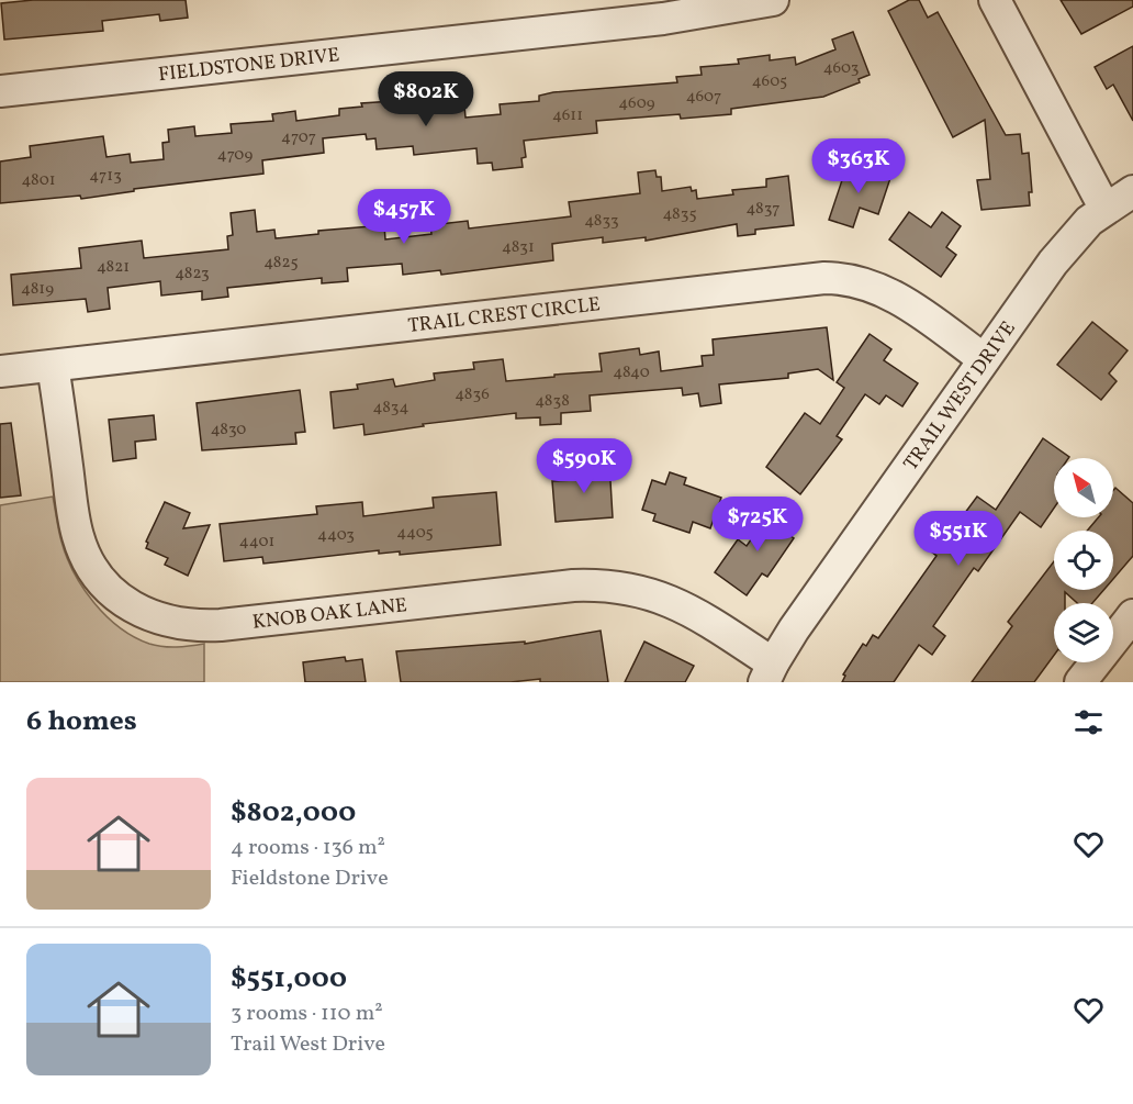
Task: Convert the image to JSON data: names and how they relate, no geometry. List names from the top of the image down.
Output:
{
  "streets": {
    "street": [
      "FIELDSTONE DRIVE",
      "TRAIL CREST CIRCLE",
      "TRAIL WEST DRIVE",
      "KNOB OAK LANE"
    ]
  },
  "crossings": [
    ["TRAIL CREST CIRCLE", "TRAIL WEST DRIVE"],
    ["TRAIL CREST CIRCLE", "KNOB OAK LANE"],
    ["TRAIL WEST DRIVE", "KNOB OAK LANE"]
  ],
  "house_numbers": [
    "4603",
    "4605",
    "4607",
    "4609",
    "4611",
    "4707",
    "4709",
    "4713",
    "4801",
    "4837",
    "4835",
    "4833",
    "4831",
    "4825",
    "4821",
    "4823",
    "4819",
    "4840",
    "4836",
    "4838",
    "4834",
    "4830",
    "4405",
    "4403",
    "4401"
  ],
  "north": "top left",
  "page": {
    "price": [
      "$802K",
      "$363K",
      "$457K",
      "$590K",
      "$725K",
      "$551K"
    ],
    "heading": "6 homes",
    "list": [
      {
        "name": "$802,000",
        "note": "4 rooms · 136 m² · Fieldstone Drive"
      },
      {
        "name": "$551,000",
        "note": "3 rooms · 110 m² · Trail West Drive"
      }
    ]
  }
}
